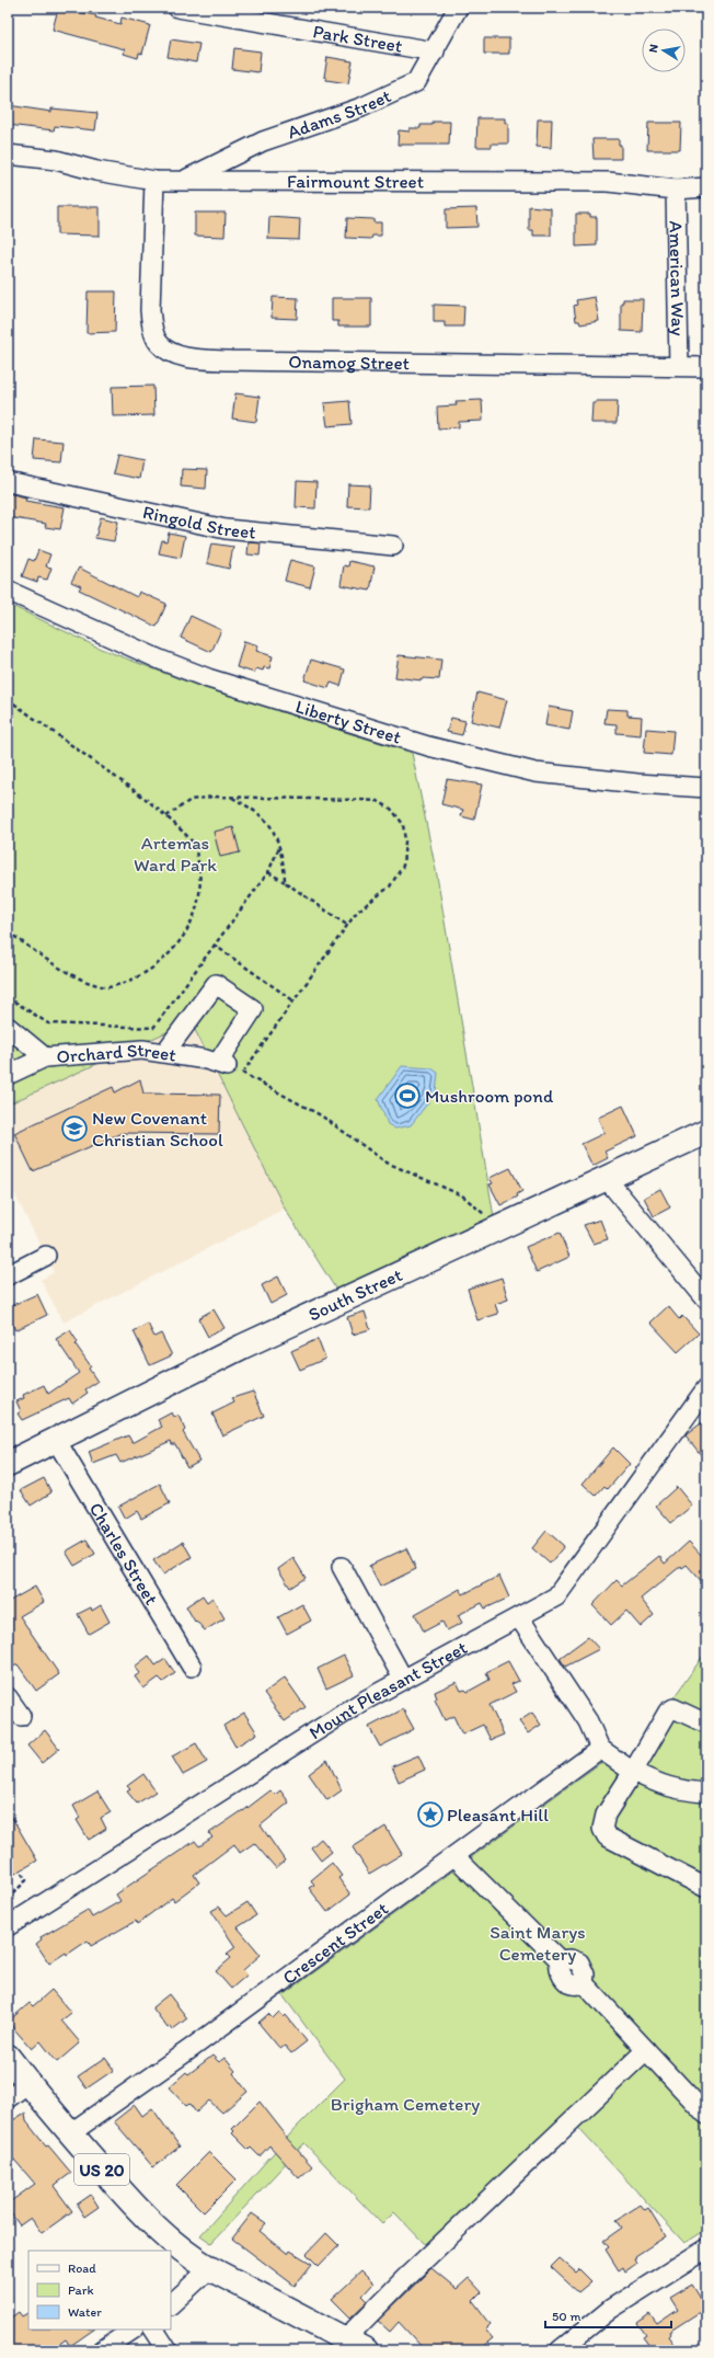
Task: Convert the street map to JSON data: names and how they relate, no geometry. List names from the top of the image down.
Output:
{
  "streets": {
    "main road": ["South Street", "US 20"],
    "street": [
      "Park Street",
      "Adams Street",
      "Fairmount Street",
      "American Way",
      "Onamog Street",
      "Ringold Street",
      "Liberty Street",
      "Orchard Street",
      "Charles Street",
      "Mount Pleasant Street",
      "Crescent Street"
    ]
  },
  "crossings": [
    ["Park Street", "Adams Street"],
    ["Adams Street", "Fairmount Street"],
    ["Fairmount Street", "American Way"],
    ["Fairmount Street", "Onamog Street"],
    ["American Way", "Onamog Street"],
    ["South Street", "Charles Street"],
    ["Crescent Street", "US 20"]
  ],
  "parks": ["Artemas Ward Park", "Saint Marys Cemetery", "Brigham Cemetery"],
  "places": {
    "sports": ["Mushroom pond"],
    "school or university": ["New Covenant Christian School"],
    "place": ["Pleasant Hill"]
  },
  "legend": ["Road", "Park", "Water"],
  "scale_bar": "50 m",
  "north": "left"
}
